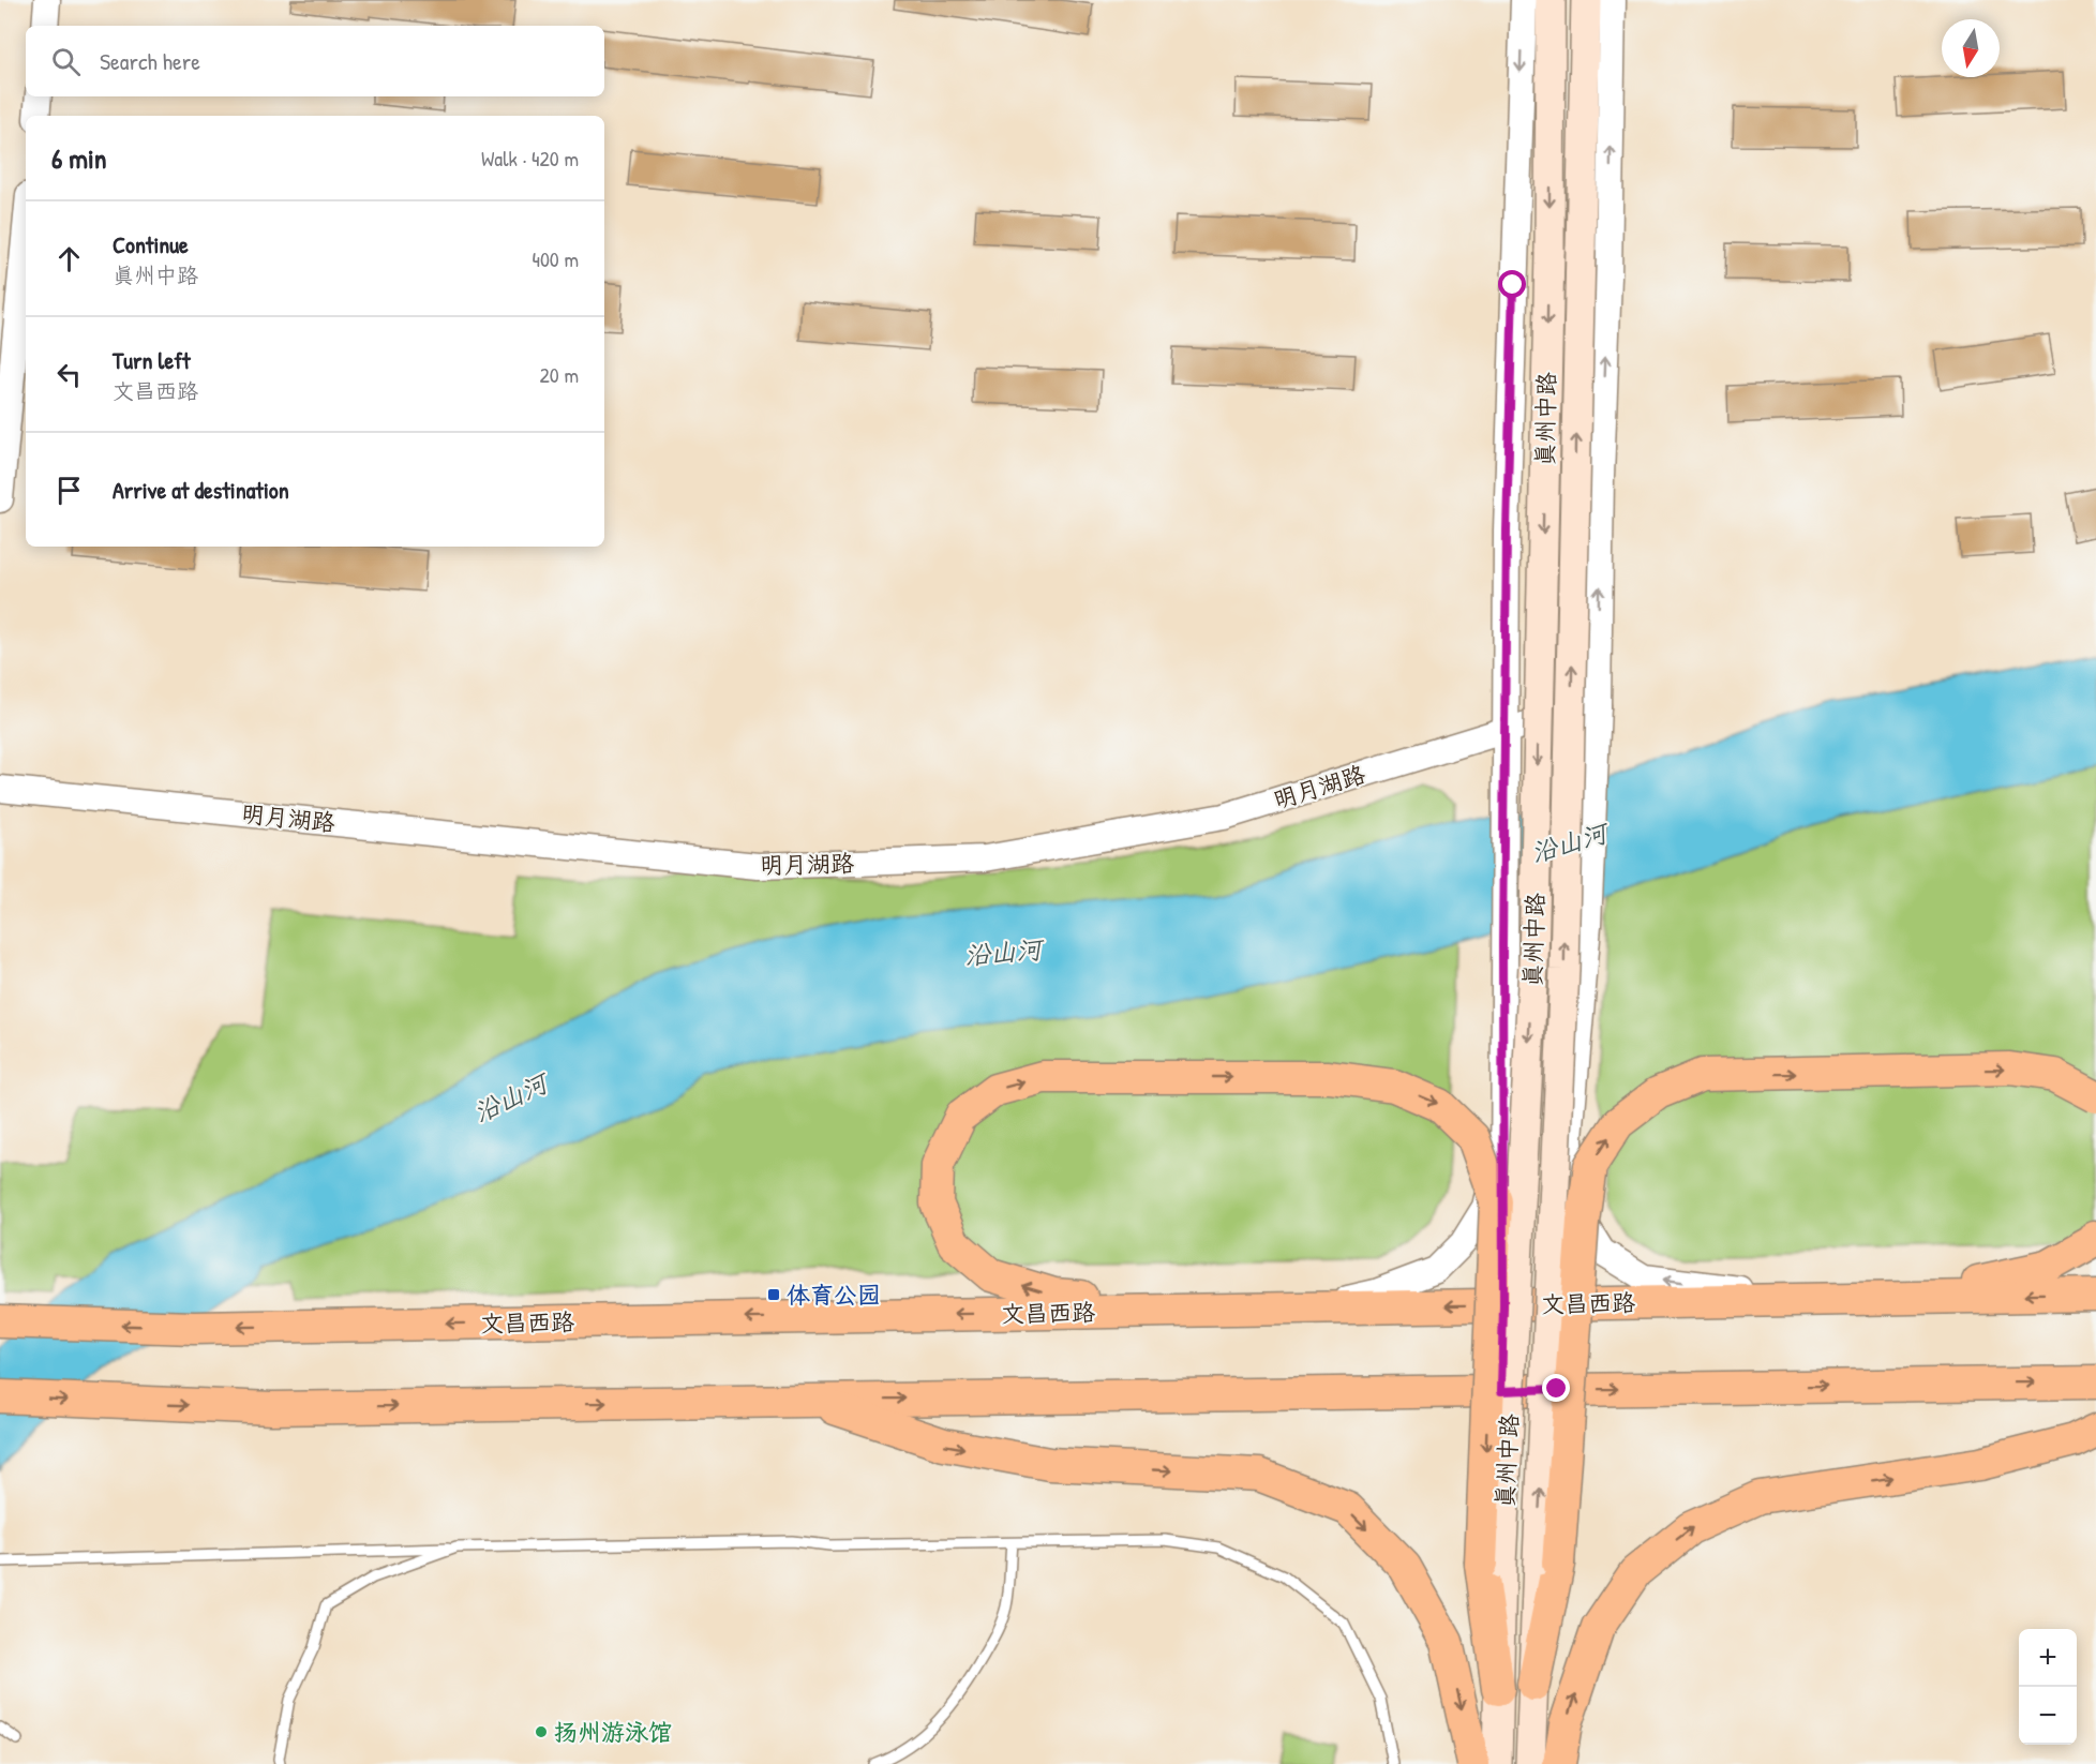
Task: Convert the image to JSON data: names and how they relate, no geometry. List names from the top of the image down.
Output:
{
  "streets": {
    "main road": ["真州中路", "文昌西路"],
    "street": ["明月湖路"]
  },
  "crossings": [
    ["真州中路", "明月湖路"],
    ["真州中路", "文昌西路"]
  ],
  "water": ["沿山河"],
  "places": {
    "transit": ["体育公园"],
    "other": ["扬州游泳馆"]
  },
  "north": "bottom",
  "page": {
    "search": "Search here",
    "heading": ["6 min", "Walk · 420 m"],
    "list": [
      ["Continue", "真州中路", "400 m"],
      ["Turn left", "文昌西路", "20 m"],
      "Arrive at destination"
    ],
    "map_buttons": ["+", "−"]
  }
}
